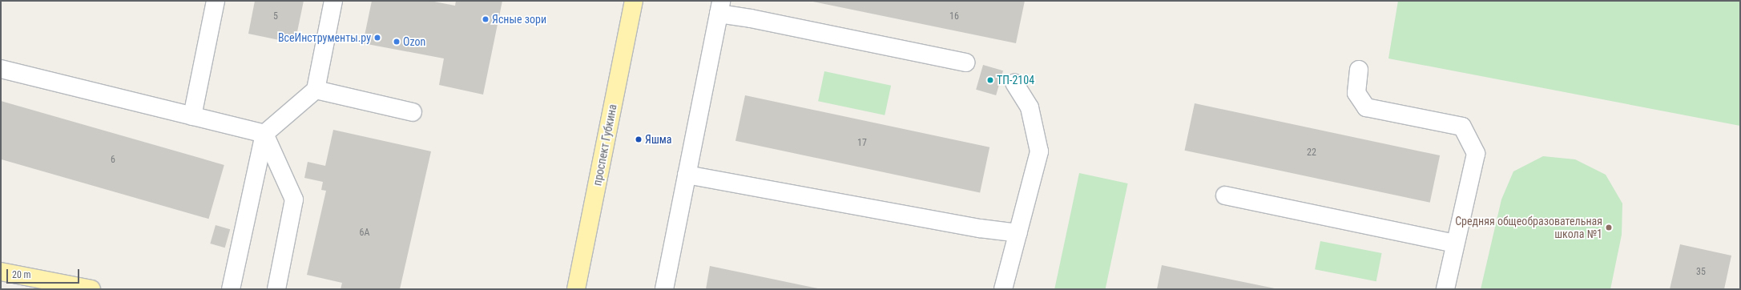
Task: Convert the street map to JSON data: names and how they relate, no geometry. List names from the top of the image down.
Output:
{
  "streets": {
    "main road": ["проспект Губкина"]
  },
  "places": [
    "Ясные зори",
    "ВсеИнструменты.ру",
    "Ozon",
    "ТП-2104",
    "Яшма",
    "Средняя общеобразовательная школа №1"
  ],
  "house_numbers": [
    "5",
    "16",
    "17",
    "22",
    "6",
    "6А",
    "35"
  ],
  "scale_bar": "20 m"
}
